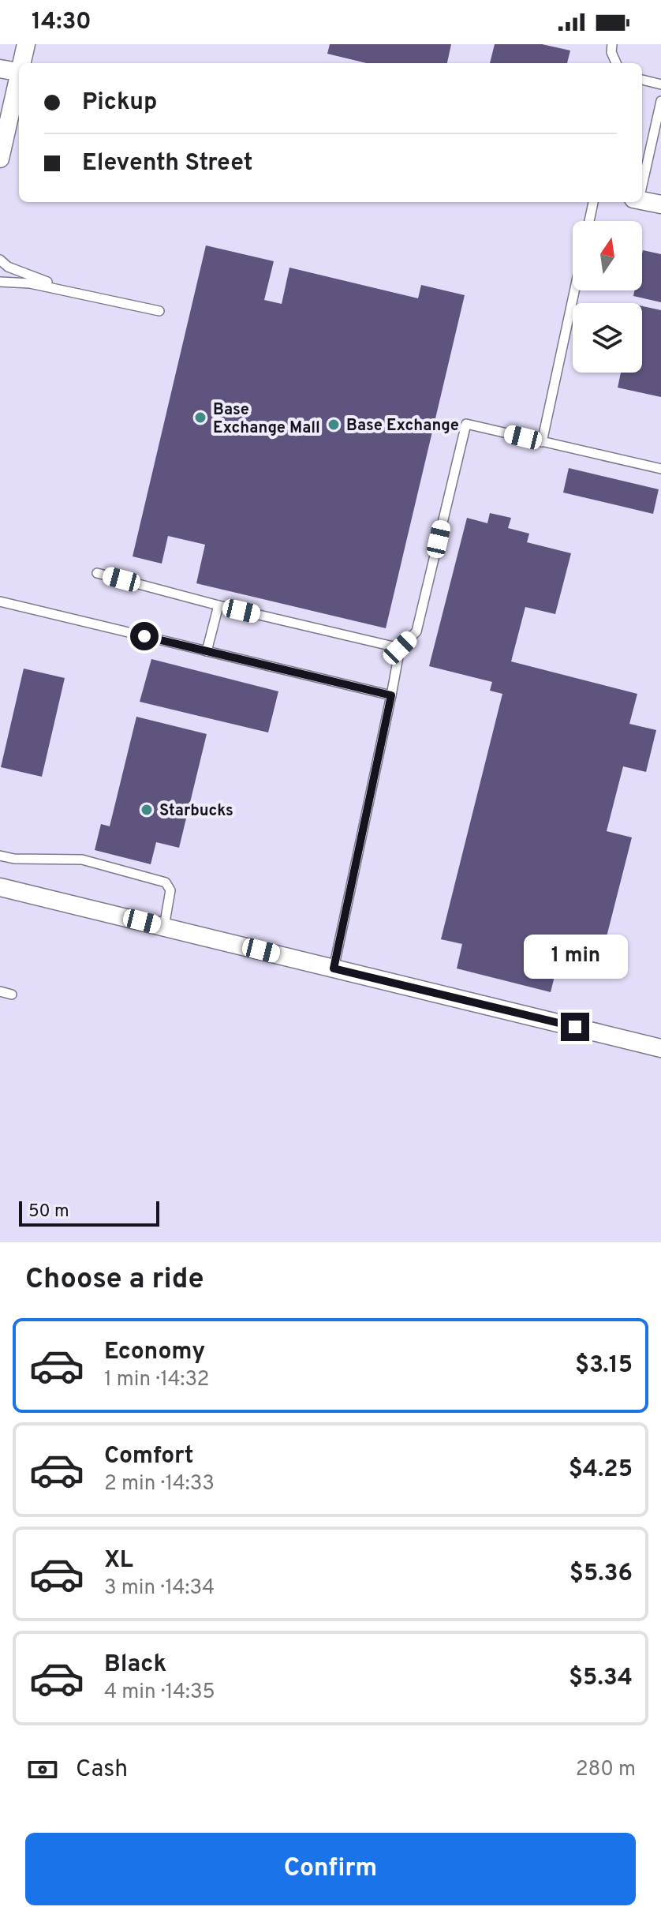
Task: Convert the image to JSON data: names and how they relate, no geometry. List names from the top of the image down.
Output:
{
  "places": ["Base Exchange Mall", "Base Exchange", "Starbucks"],
  "scale_bar": "50 m",
  "north": "top",
  "page": {
    "status": "14:30",
    "banner": ["Pickup", "Eleventh Street"],
    "bubble": "1 min",
    "scale": "50 m",
    "heading": "Choose a ride",
    "list": [
      {
        "name": "Economy",
        "note": "1 min · 14:32",
        "value": "$3.15"
      },
      {
        "name": "Comfort",
        "note": "2 min · 14:33",
        "value": "$4.25"
      },
      {
        "name": "XL",
        "note": "3 min · 14:34",
        "value": "$5.36"
      },
      {
        "name": "Black",
        "note": "4 min · 14:35",
        "value": "$5.34"
      }
    ],
    "pay": ["Cash", "280 m"],
    "buttons": "Confirm"
  }
}
